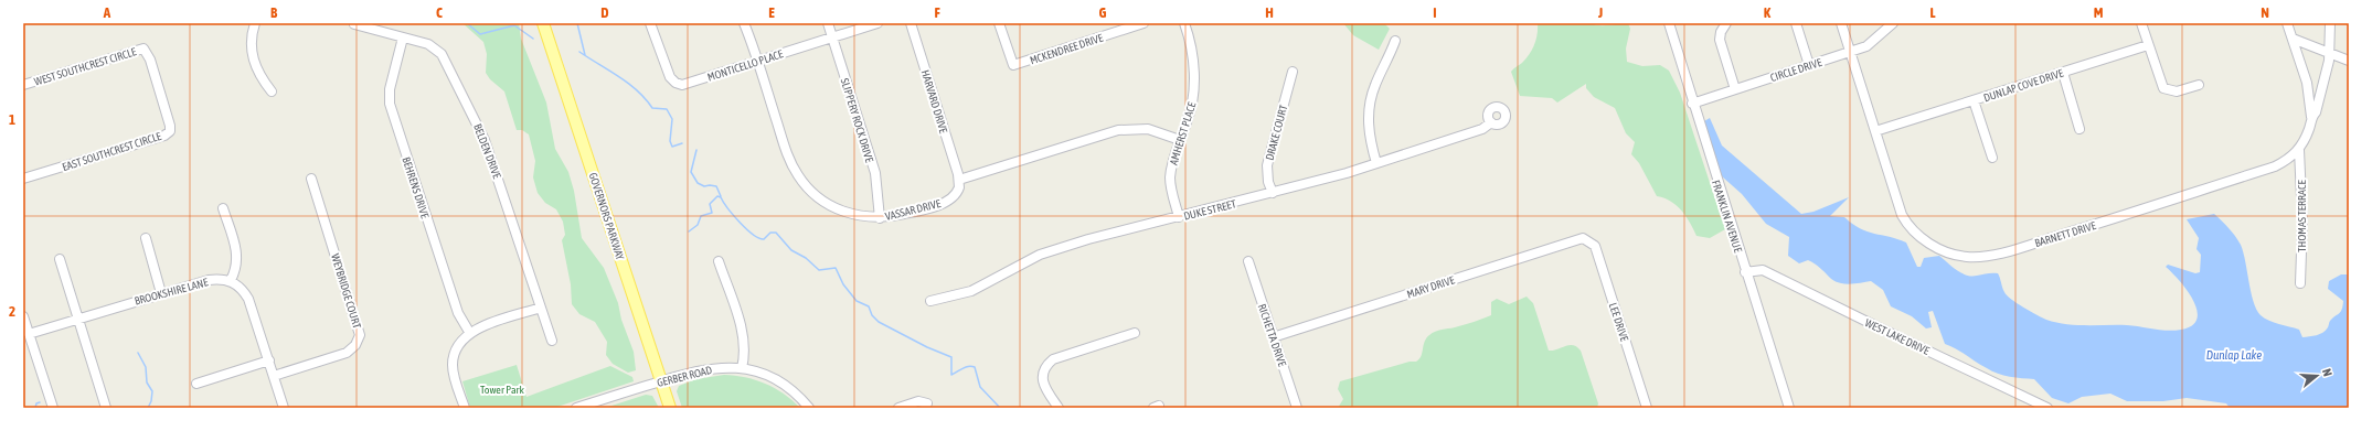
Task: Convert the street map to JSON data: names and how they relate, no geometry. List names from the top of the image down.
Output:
{
  "streets": {
    "main road": ["GOVERNORS PARKWAY"],
    "street": [
      "MCKENDREE DRIVE",
      "MONTICELLO PLACE",
      "WEST SOUTHCREST CIRCLE",
      "CIRCLE DRIVE",
      "DUNLAP COVE DRIVE",
      "HARVARD DRIVE",
      "SLIPPERY ROCK DRIVE",
      "DRAKE COURT",
      "AMHERST PLACE",
      "EAST SOUTHCREST CIRCLE",
      "BELDEN DRIVE",
      "BEHRENS DRIVE",
      "VASSAR DRIVE",
      "DUKE STREET",
      "FRANKLIN AVENUE",
      "THOMAS TERRACE",
      "BARNETT DRIVE",
      "MARY DRIVE",
      "BROOKSHIRE LANE",
      "WEYBRIDGE COURT",
      "LEE DRIVE",
      "RICHETTA DRIVE",
      "WEST LAKE DRIVE",
      "GERBER ROAD"
    ]
  },
  "crossings": [
    ["MONTICELLO PLACE", "SLIPPERY ROCK DRIVE"],
    ["MONTICELLO PLACE", "VASSAR DRIVE"],
    ["WEST SOUTHCREST CIRCLE", "EAST SOUTHCREST CIRCLE"],
    ["CIRCLE DRIVE", "FRANKLIN AVENUE"],
    ["CIRCLE DRIVE", "BARNETT DRIVE"],
    ["DUNLAP COVE DRIVE", "BARNETT DRIVE"],
    ["HARVARD DRIVE", "VASSAR DRIVE"],
    ["SLIPPERY ROCK DRIVE", "VASSAR DRIVE"],
    ["DRAKE COURT", "DUKE STREET"],
    ["AMHERST PLACE", "DUKE STREET"],
    ["BELDEN DRIVE", "BEHRENS DRIVE"],
    ["GOVERNORS PARKWAY", "GERBER ROAD"],
    ["FRANKLIN AVENUE", "WEST LAKE DRIVE"],
    ["THOMAS TERRACE", "BARNETT DRIVE"],
    ["MARY DRIVE", "LEE DRIVE"],
    ["MARY DRIVE", "RICHETTA DRIVE"]
  ],
  "water": ["Dunlap Lake"],
  "parks": ["Tower Park"],
  "north": "right",
  "grid": {
    "columns": [
      "A",
      "B",
      "C",
      "D",
      "E",
      "F",
      "G",
      "H",
      "I",
      "J",
      "K",
      "L",
      "M",
      "N"
    ],
    "rows": ["1", "2"]
  }
}
